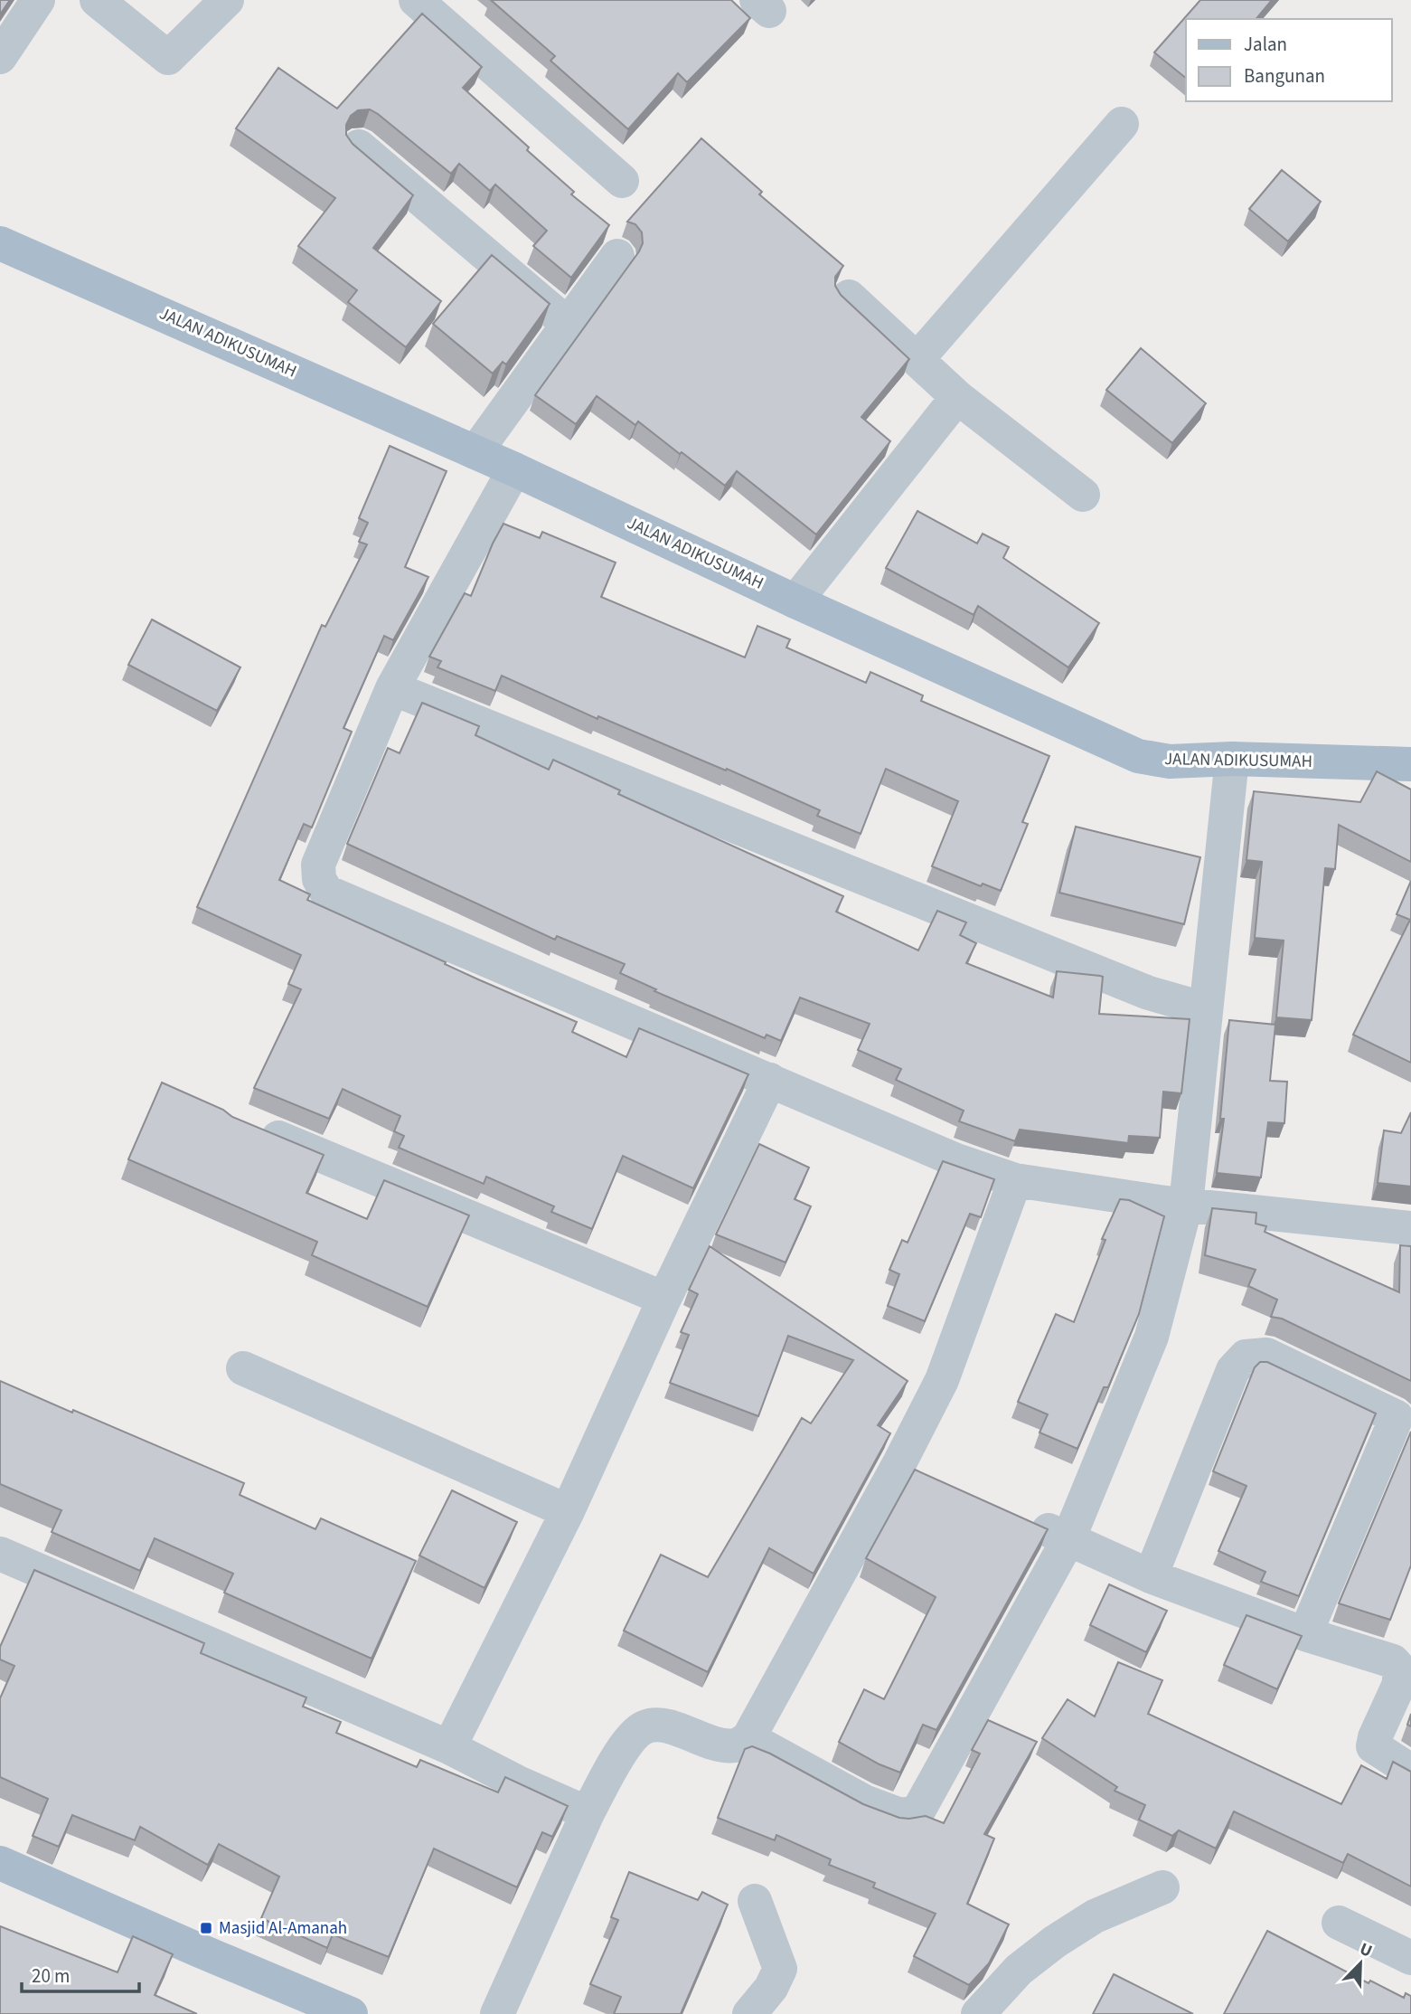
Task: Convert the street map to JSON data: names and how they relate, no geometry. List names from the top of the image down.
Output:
{
  "streets": {
    "main road": ["JALAN ADIKUSUMAH"]
  },
  "places": {
    "transit": ["Masjid Al-Amanah"]
  },
  "legend": ["Jalan", "Bangunan"],
  "scale_bar": "20 m",
  "north": "top right"
}
